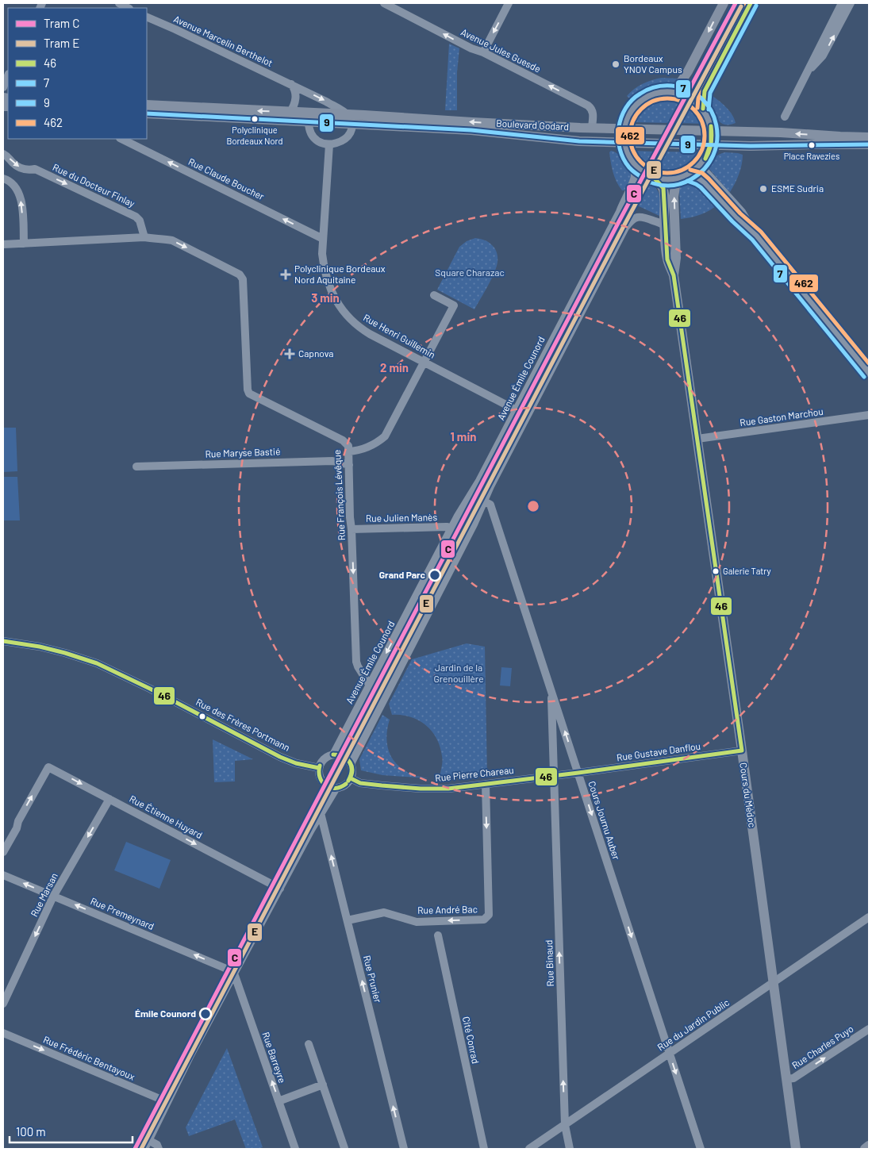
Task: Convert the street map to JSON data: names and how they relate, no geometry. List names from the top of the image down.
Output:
{
  "streets": {
    "main road": ["Boulevard Godard", "Cours du Médoc"],
    "street": [
      "Avenue Marcelin Berthelot",
      "Avenue Jules Guesde",
      "Rue Claude Boucher",
      "Rue du Docteur Finlay",
      "Rue Henri Guillemin",
      "Avenue Émile Counord",
      "Rue Gaston Marchou",
      "Rue Maryse Bastié",
      "Rue François Lévêque",
      "Rue Julien Manès",
      "Rue des Frères Portmann",
      "Rue Gustave Danflou",
      "Rue Pierre Chareau",
      "Rue Étienne Huyard",
      "Cours Journu Auber",
      "Rue Marsan",
      "Rue André Bac",
      "Rue Premeynard",
      "Rue Binaud",
      "Rue Prunier",
      "Rue du Jardin Public",
      "Cité Conrad",
      "Rue Charles Puyo",
      "Rue Barreyre",
      "Rue Frédéric Bentayoux"
    ]
  },
  "crossings": [
    ["Avenue Marcelin Berthelot", "Boulevard Godard"],
    ["Avenue Jules Guesde", "Boulevard Godard"],
    ["Rue Claude Boucher", "Rue Henri Guillemin"],
    ["Rue du Docteur Finlay", "Rue François Lévêque"],
    ["Rue Henri Guillemin", "Avenue Émile Counord"],
    ["Avenue Émile Counord", "Rue François Lévêque"],
    ["Avenue Émile Counord", "Rue Julien Manès"],
    ["Avenue Émile Counord", "Rue des Frères Portmann"],
    ["Avenue Émile Counord", "Rue Pierre Chareau"],
    ["Rue Gaston Marchou", "Cours du Médoc"],
    ["Rue Maryse Bastié", "Rue François Lévêque"],
    ["Rue François Lévêque", "Rue Julien Manès"],
    ["Rue des Frères Portmann", "Rue Pierre Chareau"],
    ["Rue Gustave Danflou", "Cours du Médoc"],
    ["Rue Gustave Danflou", "Cours Journu Auber"],
    ["Rue Pierre Chareau", "Rue André Bac"],
    ["Rue Pierre Chareau", "Rue Binaud"],
    ["Cours du Médoc", "Rue du Jardin Public"],
    ["Cours du Médoc", "Rue Charles Puyo"],
    ["Rue Étienne Huyard", "Rue Marsan"],
    ["Cours Journu Auber", "Rue Binaud"],
    ["Cours Journu Auber", "Rue du Jardin Public"],
    ["Rue Marsan", "Rue Premeynard"],
    ["Rue André Bac", "Rue Prunier"],
    ["Rue Premeynard", "Rue Barreyre"],
    ["Rue Binaud", "Rue du Jardin Public"]
  ],
  "one_way": [
    "Avenue Jules Guesde",
    "Rue Claude Boucher",
    "Rue du Docteur Finlay",
    "Rue François Lévêque",
    "Rue Marsan",
    "Rue Premeynard",
    "Rue Binaud",
    "Rue Charles Puyo",
    "Rue Frédéric Bentayoux"
  ],
  "parks": ["Square Charazac", "Jardin de la Grenouillère"],
  "places": {
    "other": [
      "Bordeaux YNOV Campus",
      "Polyclinique Bordeaux Nord",
      "Place Ravezies",
      "ESME Sudria",
      "Galerie Tatry",
      "Grand Parc",
      "Émile Counord"
    ],
    "health": ["Polyclinique Bordeaux Nord Aquitaine", "Capnova"]
  },
  "lines": [
    "tram line C",
    "transit line 46",
    "transit line 462",
    "transit line 7",
    "tram line E",
    "transit line 9"
  ],
  "legend": [
    "Tram C",
    "Tram E",
    "46",
    "7",
    "9",
    "462"
  ],
  "scale_bar": "100 m",
  "rings": ["3 min", "2 min", "1 min"]
}
